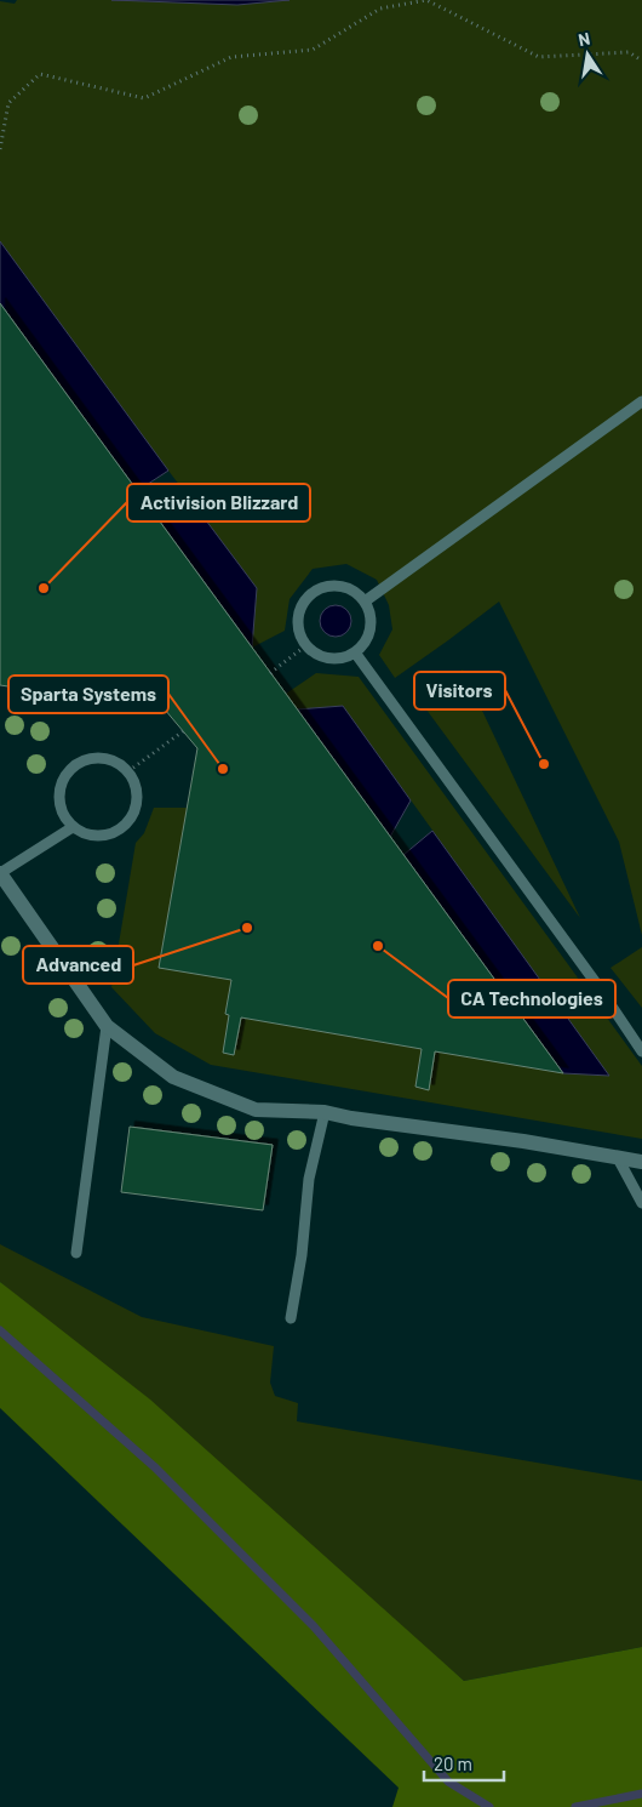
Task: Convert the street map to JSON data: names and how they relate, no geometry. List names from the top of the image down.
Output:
{
  "places": [
    "Activision Blizzard",
    "Visitors",
    "Sparta Systems",
    "Advanced",
    "CA Technologies"
  ],
  "scale_bar": "20 m",
  "north": "top"
}
